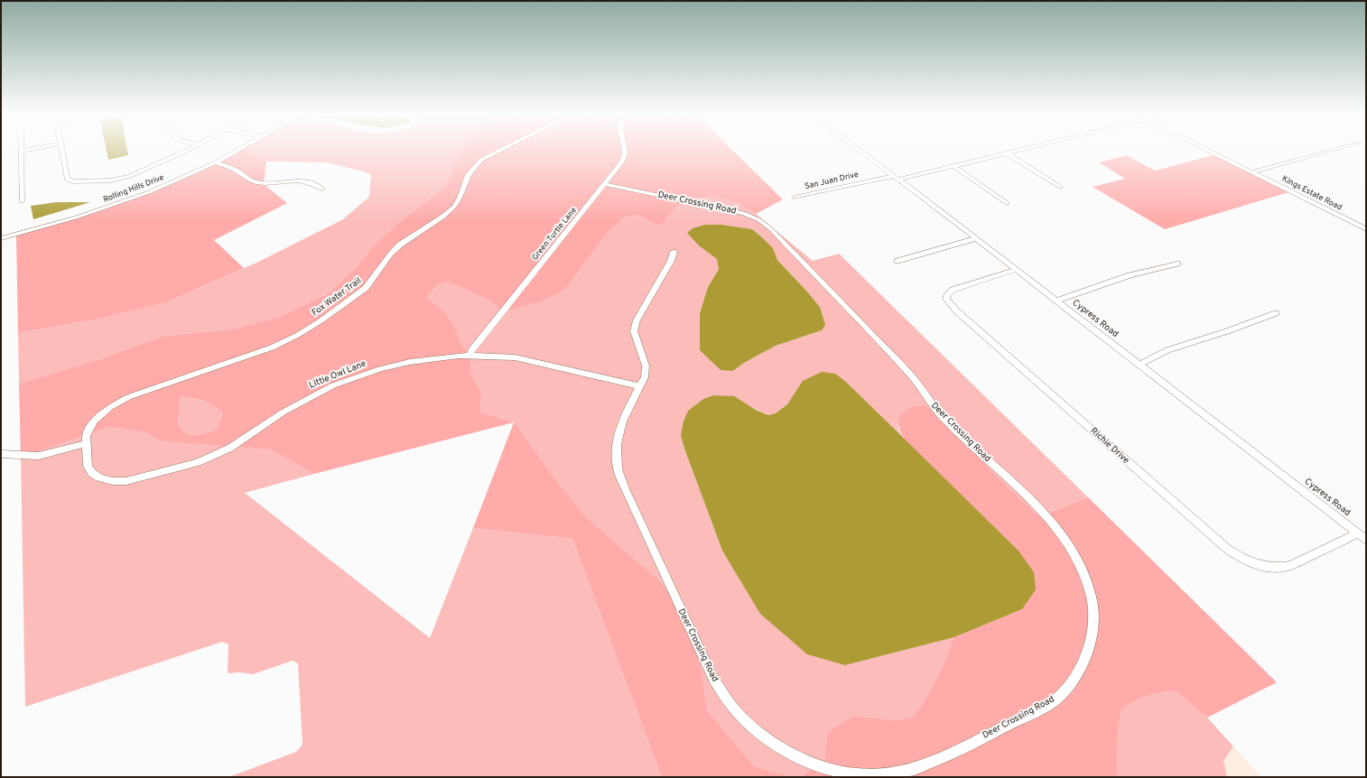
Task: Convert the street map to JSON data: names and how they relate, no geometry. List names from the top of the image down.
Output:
{
  "streets": {
    "street": [
      "San Juan Drive",
      "Rolling Hills Drive",
      "Kings Estate Road",
      "Deer Crossing Road",
      "Green Turtle Lane",
      "Fox Water Trail",
      "Cypress Road",
      "Little Owl Lane",
      "Richie Drive"
    ]
  },
  "crossings": [
    ["San Juan Drive", "Cypress Road"],
    ["Deer Crossing Road", "Green Turtle Lane"],
    ["Deer Crossing Road", "Little Owl Lane"],
    ["Green Turtle Lane", "Little Owl Lane"],
    ["Fox Water Trail", "Little Owl Lane"],
    ["Cypress Road", "Richie Drive"]
  ]
}
